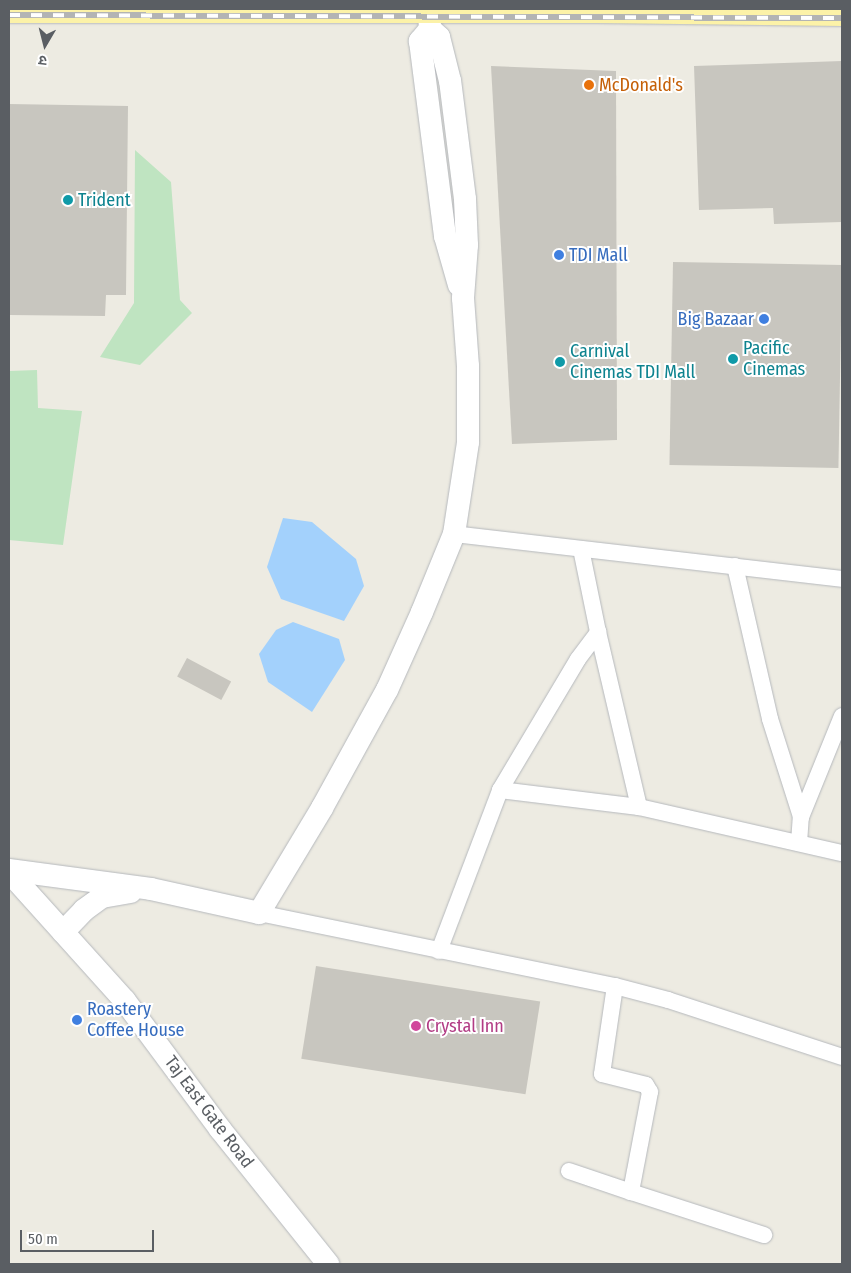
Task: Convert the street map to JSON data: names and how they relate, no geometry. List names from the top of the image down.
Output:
{
  "streets": {
    "main road": ["Taj East Gate Road"]
  },
  "places": [
    "McDonald's",
    "Trident",
    "TDI Mall",
    "Big Bazaar",
    "Pacific Cinemas",
    "Carnival Cinemas TDI Mall",
    "Roastery Coffee House",
    "Crystal Inn"
  ],
  "scale_bar": "50 m",
  "north": "bottom"
}
